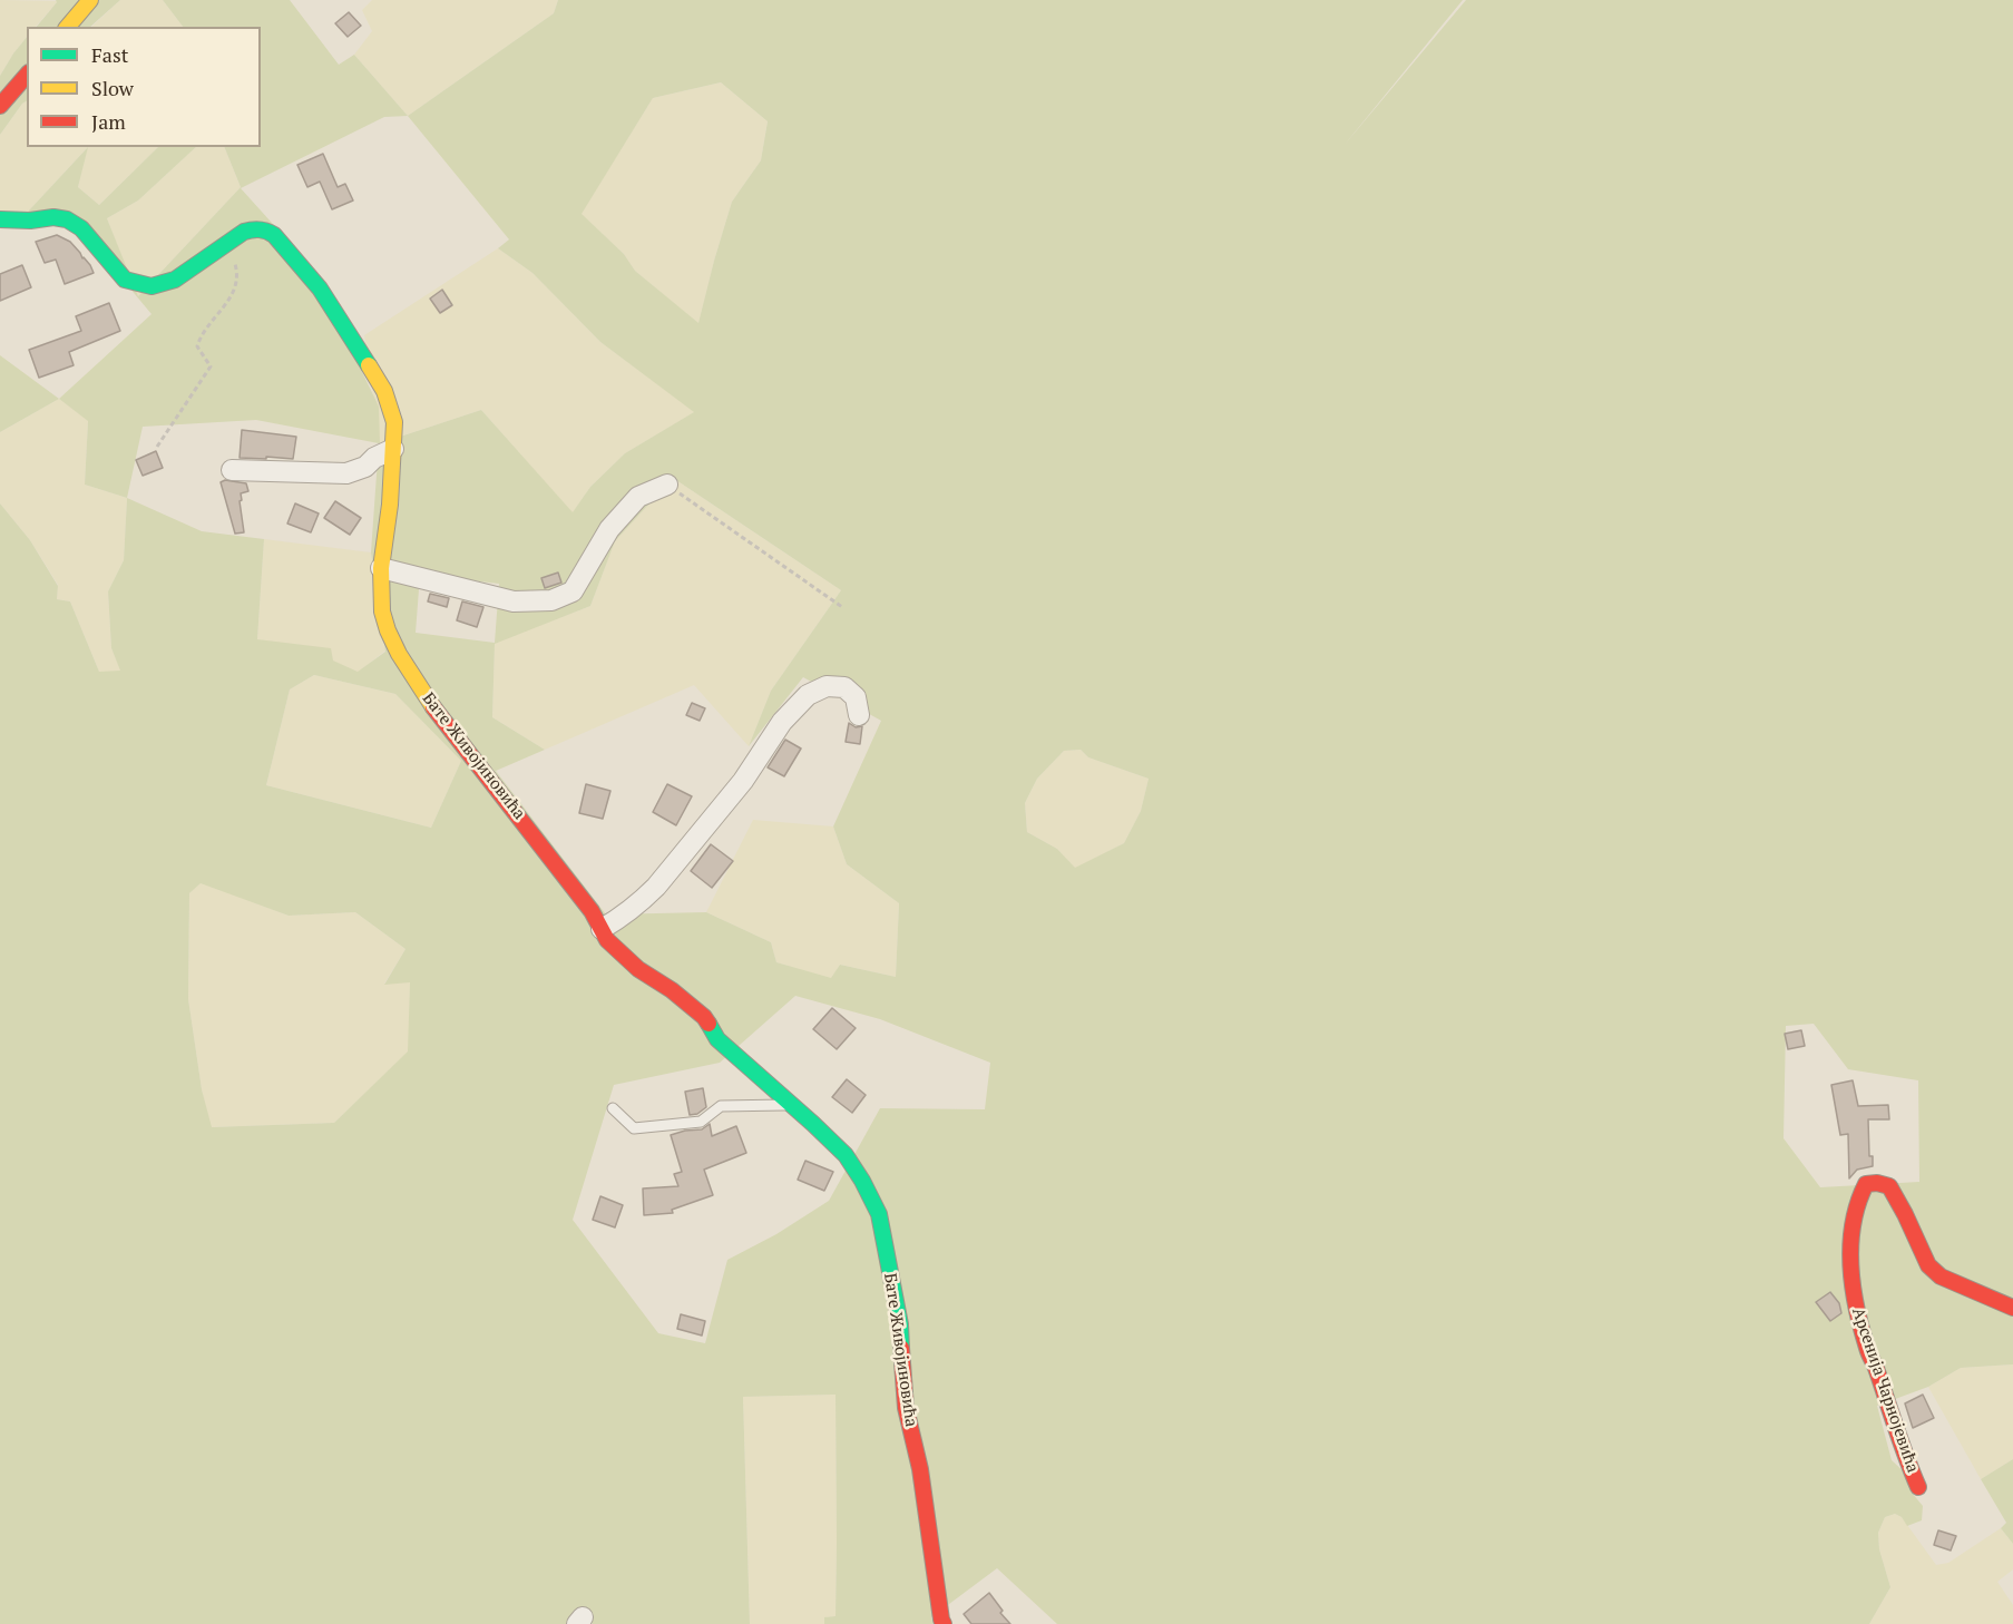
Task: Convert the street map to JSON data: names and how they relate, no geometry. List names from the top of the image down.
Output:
{
  "streets": {
    "street": ["Бате Живојиновића", "Арсенија Чарнојевића"]
  },
  "legend": ["Fast", "Slow", "Jam"]
}
